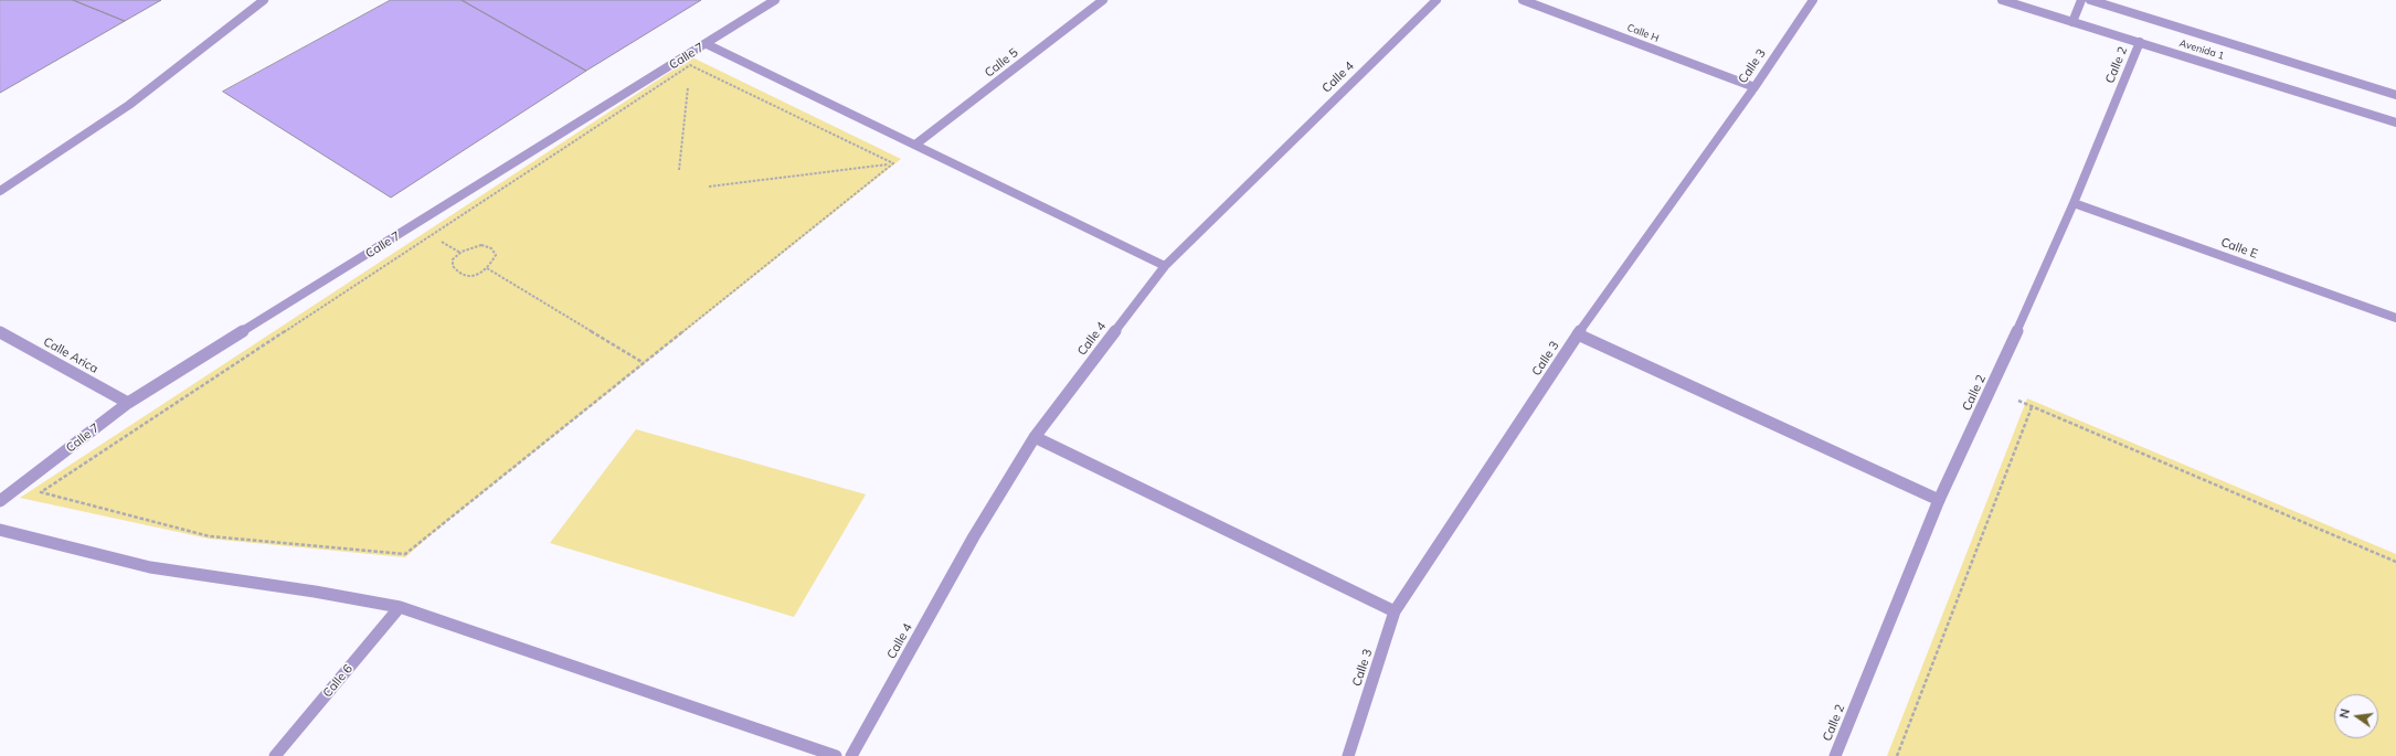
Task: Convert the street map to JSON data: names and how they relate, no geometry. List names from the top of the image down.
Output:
{
  "streets": {
    "street": [
      "Calle H",
      "Avenida 1",
      "Calle 7",
      "Calle 5",
      "Calle 2",
      "Calle 3",
      "Calle 4",
      "Calle E",
      "Calle Arica",
      "Calle 6"
    ]
  },
  "crossings": [
    ["Calle H", "Calle 3"],
    ["Avenida 1", "Calle 2"],
    ["Calle 7", "Calle Arica"],
    ["Calle 2", "Calle E"]
  ],
  "north": "left"
}
